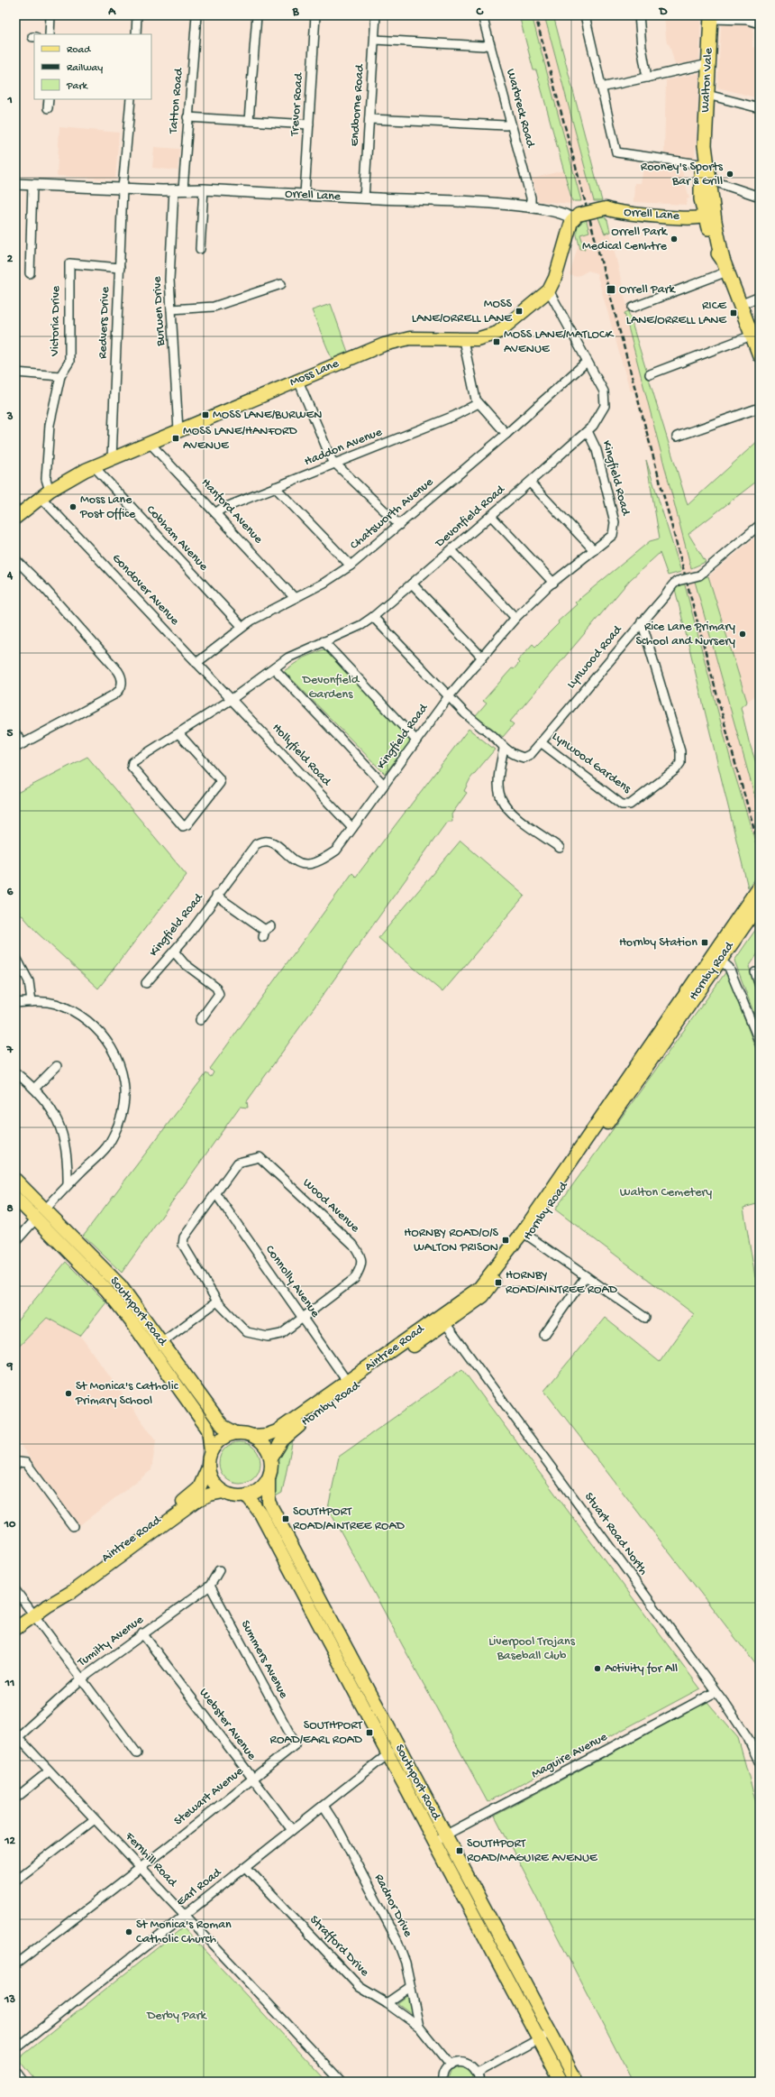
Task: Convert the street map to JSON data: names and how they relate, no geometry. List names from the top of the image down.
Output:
{
  "streets": {
    "highway": ["Walton Vale"],
    "main road": [
      "Orrell Lane",
      "Moss Lane",
      "Hornby Road",
      "Southport Road",
      "Aintree Road"
    ],
    "street": [
      "Tatton Road",
      "Trevor Road",
      "Endborne Road",
      "Warbreck Road",
      "Burwen Drive",
      "Victoria Drive",
      "Redvers Drive",
      "Haddon Avenue",
      "Kingfield Road",
      "Hanford Avenue",
      "Chatsworth Avenue",
      "Devonfield Road",
      "Cobham Avenue",
      "Gondover Avenue",
      "Lynwood Road",
      "Hollyfield Road",
      "Lynwood Gardens",
      "Wood Avenue",
      "Connolly Avenue",
      "Stuart Road North",
      "Tumilty Avenue",
      "Summers Avenue",
      "Webster Avenue",
      "Maguire Avenue",
      "Stewart Avenue",
      "Fernhill Road",
      "Earl Road",
      "Radnor Drive",
      "Strafford Drive"
    ]
  },
  "crossings": [
    ["Walton Vale", "Orrell Lane"],
    ["Tatton Road", "Orrell Lane"],
    ["Tatton Road", "Burwen Drive"],
    ["Trevor Road", "Orrell Lane"],
    ["Endborne Road", "Orrell Lane"],
    ["Warbreck Road", "Orrell Lane"],
    ["Orrell Lane", "Burwen Drive"],
    ["Orrell Lane", "Redvers Drive"],
    ["Orrell Lane", "Moss Lane"],
    ["Burwen Drive", "Moss Lane"],
    ["Victoria Drive", "Redvers Drive"],
    ["Victoria Drive", "Moss Lane"],
    ["Victoria Drive", "Gondover Avenue"],
    ["Redvers Drive", "Moss Lane"],
    ["Moss Lane", "Hanford Avenue"],
    ["Moss Lane", "Devonfield Road"],
    ["Moss Lane", "Cobham Avenue"],
    ["Moss Lane", "Gondover Avenue"],
    ["Haddon Avenue", "Hanford Avenue"],
    ["Kingfield Road", "Devonfield Road"],
    ["Kingfield Road", "Lynwood Road"],
    ["Kingfield Road", "Hollyfield Road"],
    ["Hanford Avenue", "Chatsworth Avenue"],
    ["Chatsworth Avenue", "Devonfield Road"],
    ["Chatsworth Avenue", "Cobham Avenue"],
    ["Chatsworth Avenue", "Gondover Avenue"],
    ["Devonfield Road", "Gondover Avenue"],
    ["Devonfield Road", "Lynwood Road"],
    ["Devonfield Road", "Hollyfield Road"],
    ["Gondover Avenue", "Hollyfield Road"],
    ["Lynwood Road", "Lynwood Gardens"],
    ["Hornby Road", "Southport Road"],
    ["Hornby Road", "Aintree Road"],
    ["Hornby Road", "Stuart Road North"],
    ["Wood Avenue", "Connolly Avenue"],
    ["Connolly Avenue", "Aintree Road"],
    ["Southport Road", "Aintree Road"],
    ["Southport Road", "Maguire Avenue"],
    ["Southport Road", "Earl Road"],
    ["Stuart Road North", "Maguire Avenue"],
    ["Tumilty Avenue", "Summers Avenue"],
    ["Tumilty Avenue", "Webster Avenue"],
    ["Tumilty Avenue", "Fernhill Road"],
    ["Summers Avenue", "Stewart Avenue"],
    ["Webster Avenue", "Stewart Avenue"],
    ["Webster Avenue", "Earl Road"],
    ["Stewart Avenue", "Fernhill Road"],
    ["Fernhill Road", "Earl Road"],
    ["Earl Road", "Radnor Drive"],
    ["Earl Road", "Strafford Drive"],
    ["Radnor Drive", "Strafford Drive"]
  ],
  "parks": [
    "Devonfield Gardens",
    "Walton Cemetery",
    "Liverpool Trojans Baseball Club",
    "Derby Park"
  ],
  "places": {
    "other": [
      "Rooney's Sports Bar & Grill",
      "Orrell Park Medical Cenhtre",
      "Moss Lane Post Office",
      "Rice Lane Primary School and Nursery",
      "St Monica's Catholic Primary School",
      "Activity for All",
      "St Monica's Roman Catholic Church"
    ],
    "transit": [
      "Orrell Park",
      "MOSS LANE/ORRELL LANE",
      "RICE LANE/ORRELL LANE",
      "MOSS LANE/MATLOCK AVENUE",
      "MOSS LANE/BURWEN",
      "MOSS LANE/HANFORD AVENUE",
      "Hornby Station",
      "HORNBY ROAD/O/S WALTON PRISON",
      "HORNBY ROAD/AINTREE ROAD",
      "SOUTHPORT ROAD/AINTREE ROAD",
      "SOUTHPORT ROAD/EARL ROAD",
      "SOUTHPORT ROAD/MAGUIRE AVENUE"
    ]
  },
  "legend": ["Road", "Railway", "Park"],
  "grid": {
    "columns": [
      "A",
      "B",
      "C",
      "D"
    ],
    "rows": [
      "1",
      "2",
      "3",
      "4",
      "5",
      "6",
      "7",
      "8",
      "9",
      "10",
      "11",
      "12",
      "13"
    ]
  }
}
